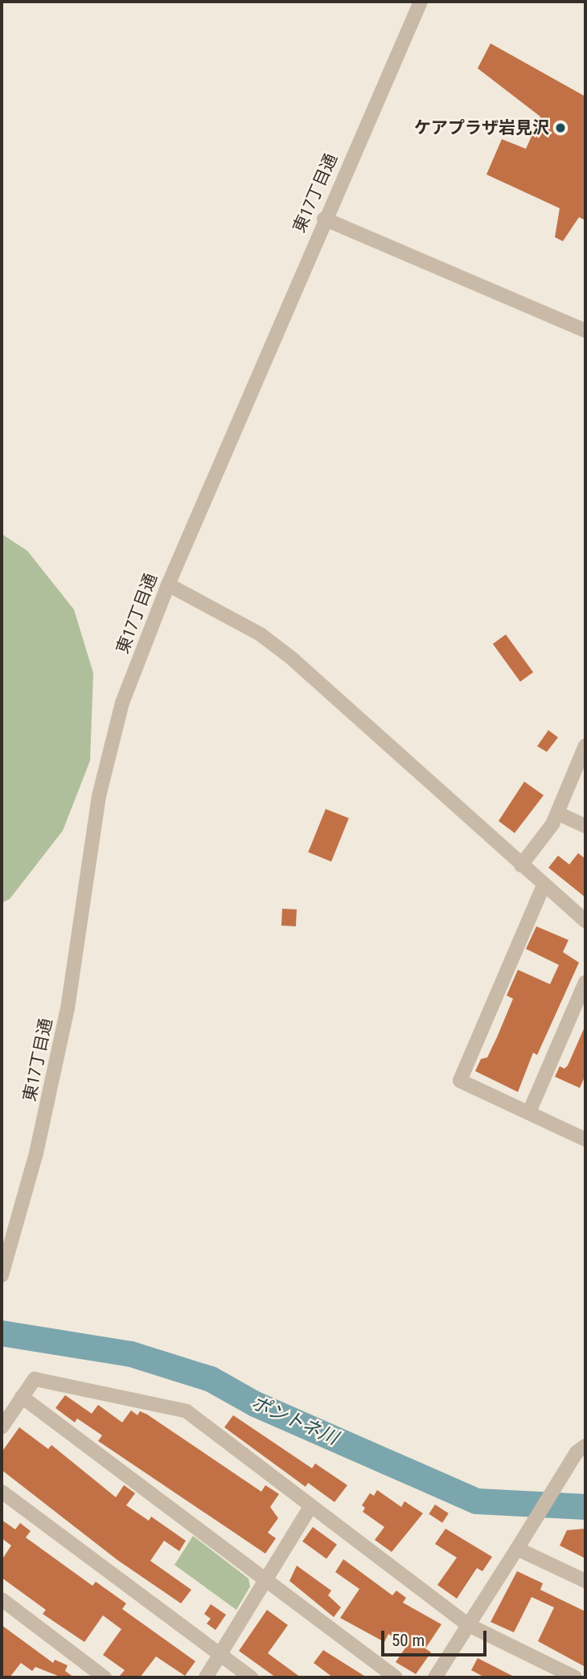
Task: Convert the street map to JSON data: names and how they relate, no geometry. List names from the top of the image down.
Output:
{
  "streets": {
    "street": ["東17丁目通"]
  },
  "water": ["ポントネ川"],
  "places": ["ケアプラザ岩見沢"],
  "scale_bar": "50 m"
}
